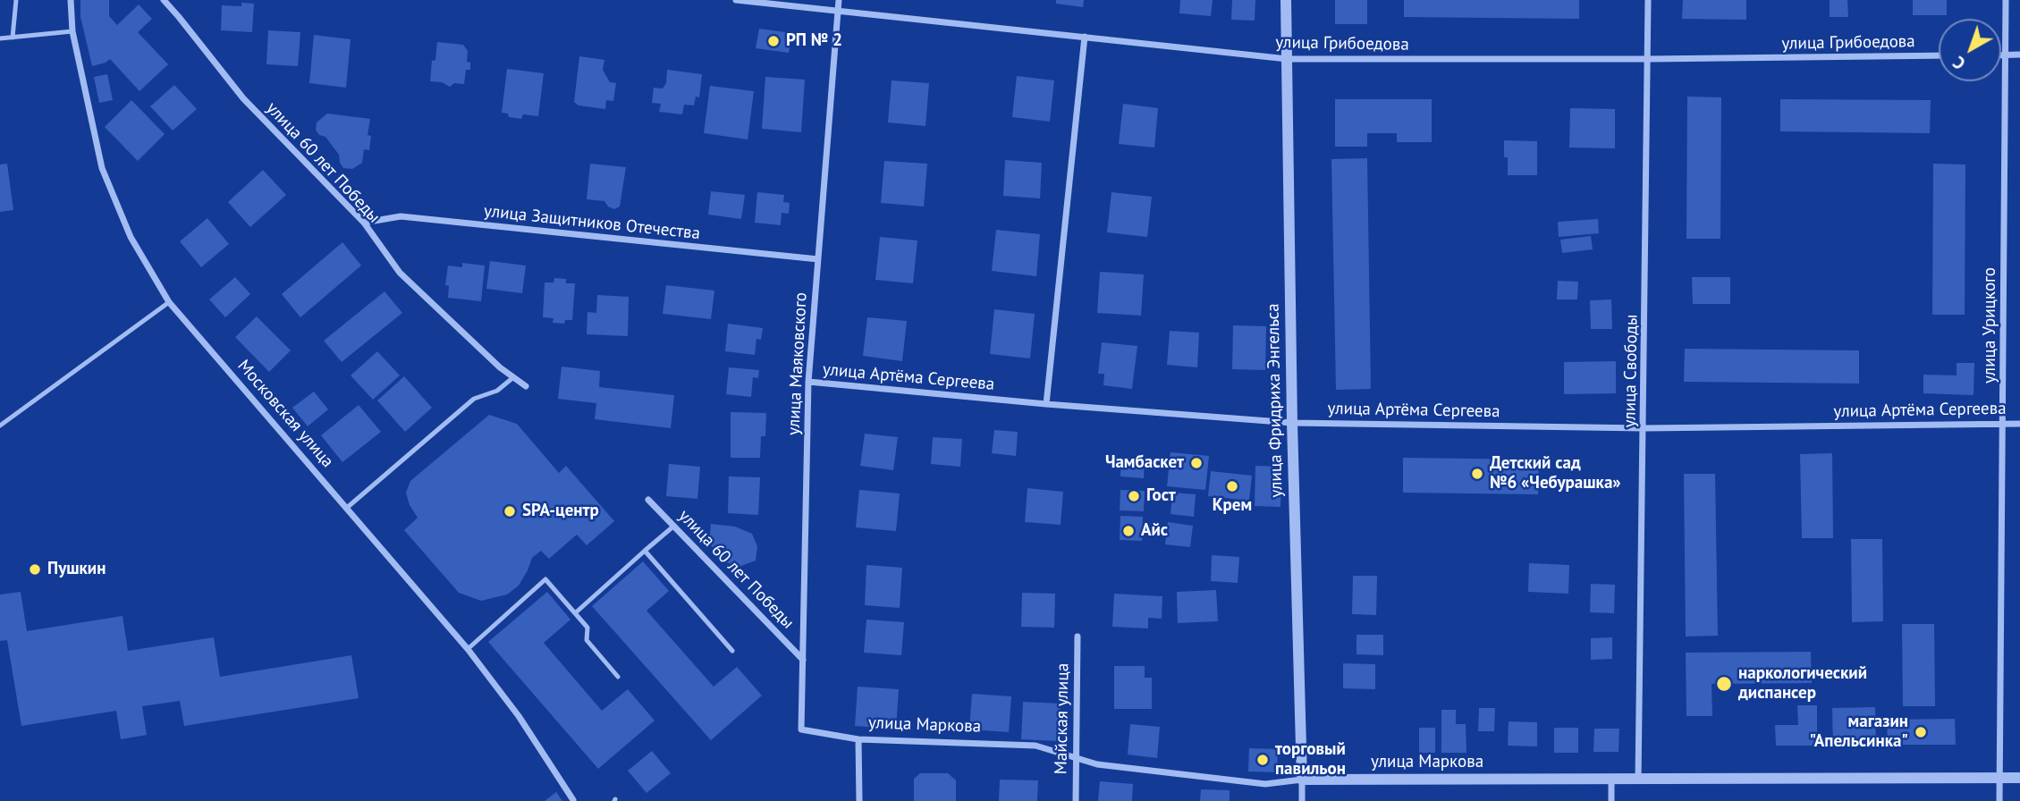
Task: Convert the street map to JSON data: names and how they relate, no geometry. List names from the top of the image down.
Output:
{
  "streets": {
    "street": [
      "улица Грибоедова",
      "улица 60 лет Победы",
      "улица Защитников Отечества",
      "улица Урицкого",
      "улица Маяковского",
      "улица Свободы",
      "улица Артёма Сергеева",
      "улица Фридриха Энгельса",
      "Московская улица",
      "Майская улица",
      "улица Маркова"
    ]
  },
  "crossings": [
    ["улица Грибоедова", "улица Маяковского"],
    ["улица Грибоедова", "улица Свободы"],
    ["улица Грибоедова", "улица Фридриха Энгельса"],
    ["улица 60 лет Победы", "улица Защитников Отечества"],
    ["улица 60 лет Победы", "улица Маяковского"],
    ["улица Защитников Отечества", "улица Маяковского"],
    ["улица Урицкого", "улица Артёма Сергеева"],
    ["улица Урицкого", "улица Маркова"],
    ["улица Маяковского", "улица Артёма Сергеева"],
    ["улица Маяковского", "улица Маркова"],
    ["улица Свободы", "улица Артёма Сергеева"],
    ["улица Свободы", "улица Маркова"],
    ["улица Артёма Сергеева", "улица Фридриха Энгельса"],
    ["улица Фридриха Энгельса", "улица Маркова"],
    ["Майская улица", "улица Маркова"]
  ],
  "places": [
    "РП № 2",
    "Чамбаскет",
    "Детский сад №6 «Чебурашка»",
    "Крем",
    "Гост",
    "SPA-центр",
    "Айс",
    "Пушкин",
    "наркологический диспансер",
    "магазин \"Апельсинка\"",
    "торговый павильон"
  ],
  "north": "bottom left"
}
